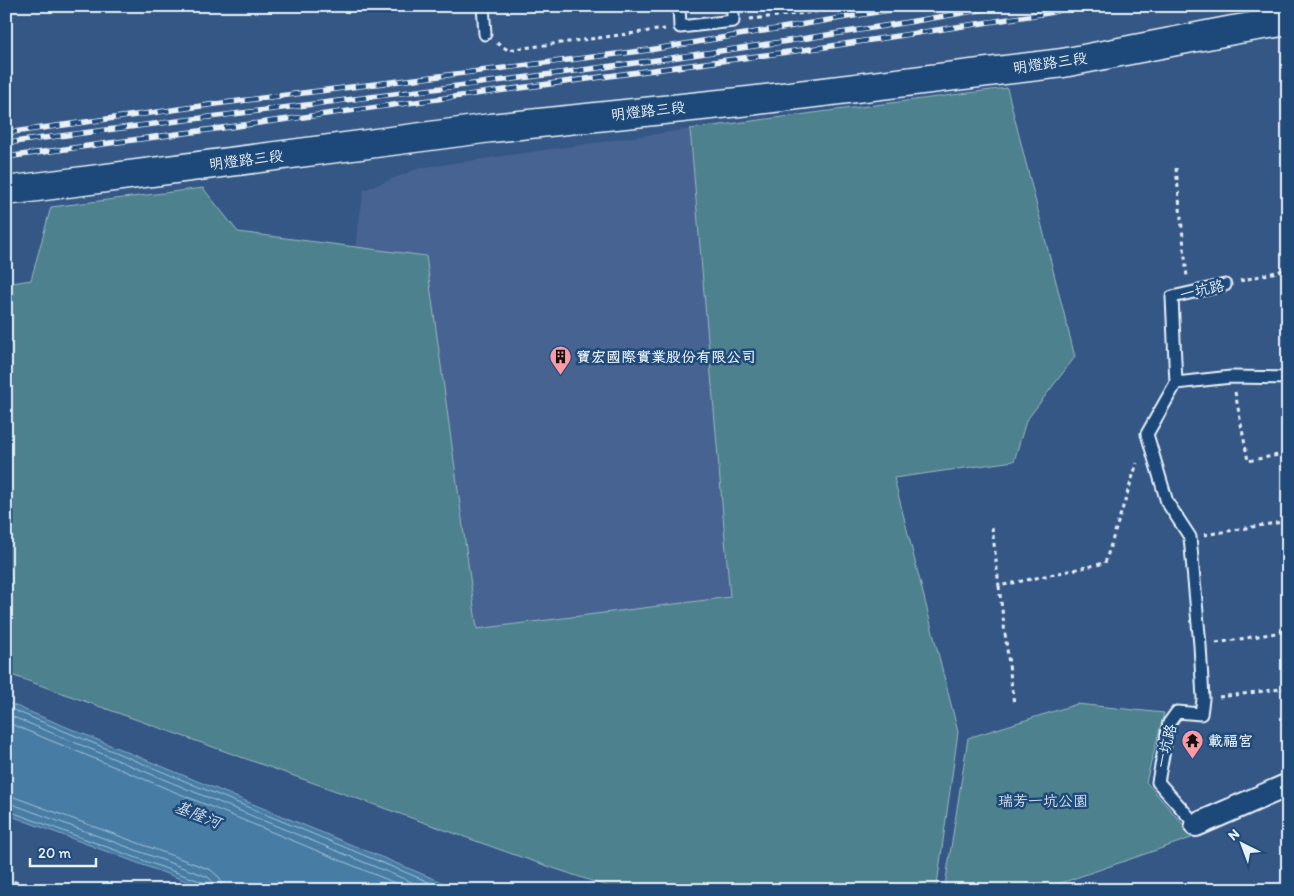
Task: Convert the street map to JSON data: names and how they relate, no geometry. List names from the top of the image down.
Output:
{
  "streets": {
    "street": ["明燈路三段", "一坑路"]
  },
  "water": ["基隆河"],
  "parks": ["瑞芳一坑公園"],
  "places": {
    "building": ["寶宏國際實業股份有限公司"],
    "temple": ["載福宮"]
  },
  "scale_bar": "20 m",
  "north": "top left"
}
